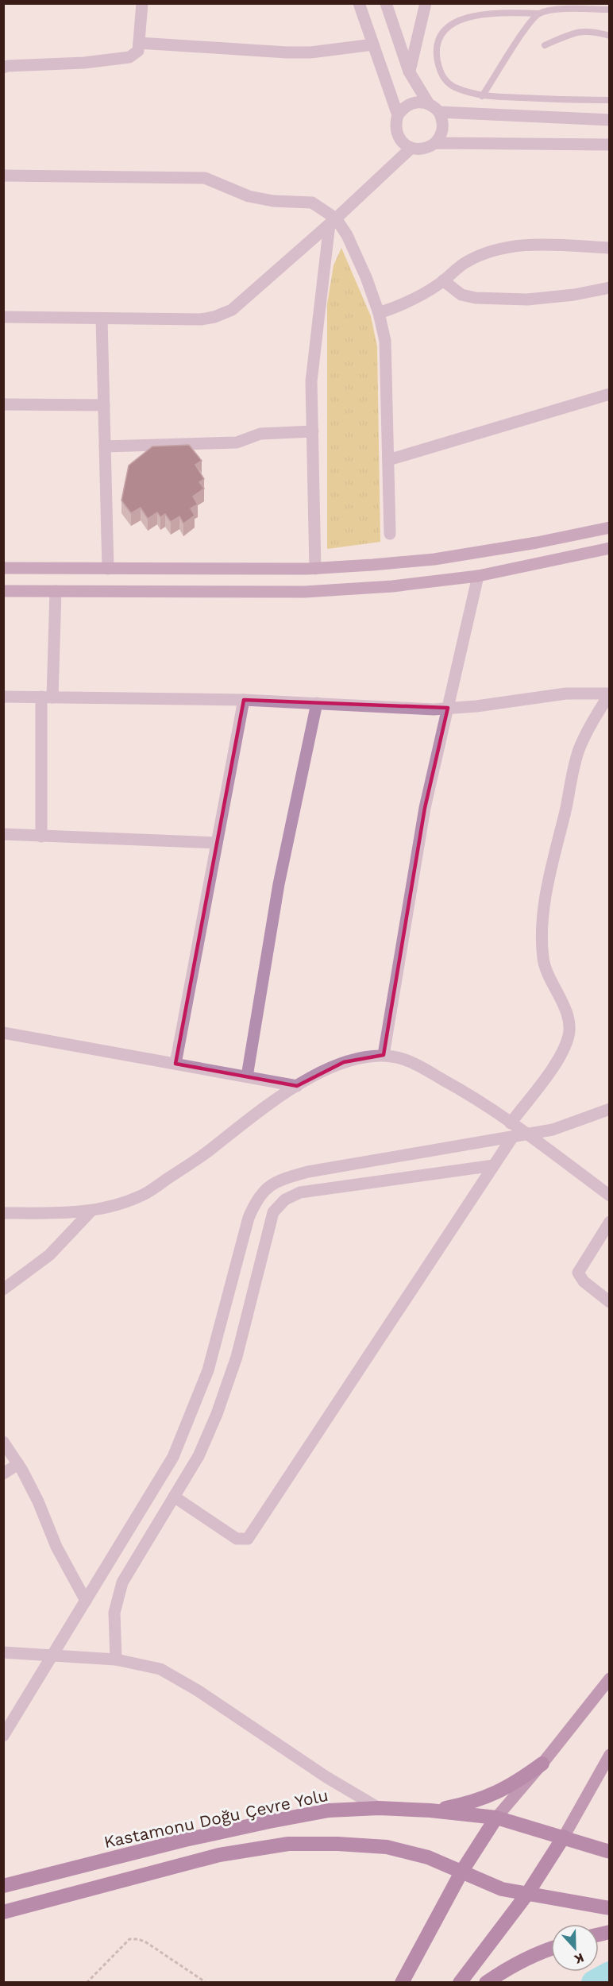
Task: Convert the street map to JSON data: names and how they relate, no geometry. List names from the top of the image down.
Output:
{
  "streets": {
    "highway": ["Kastamonu Doğu Çevre Yolu"]
  },
  "north": "bottom"
}
